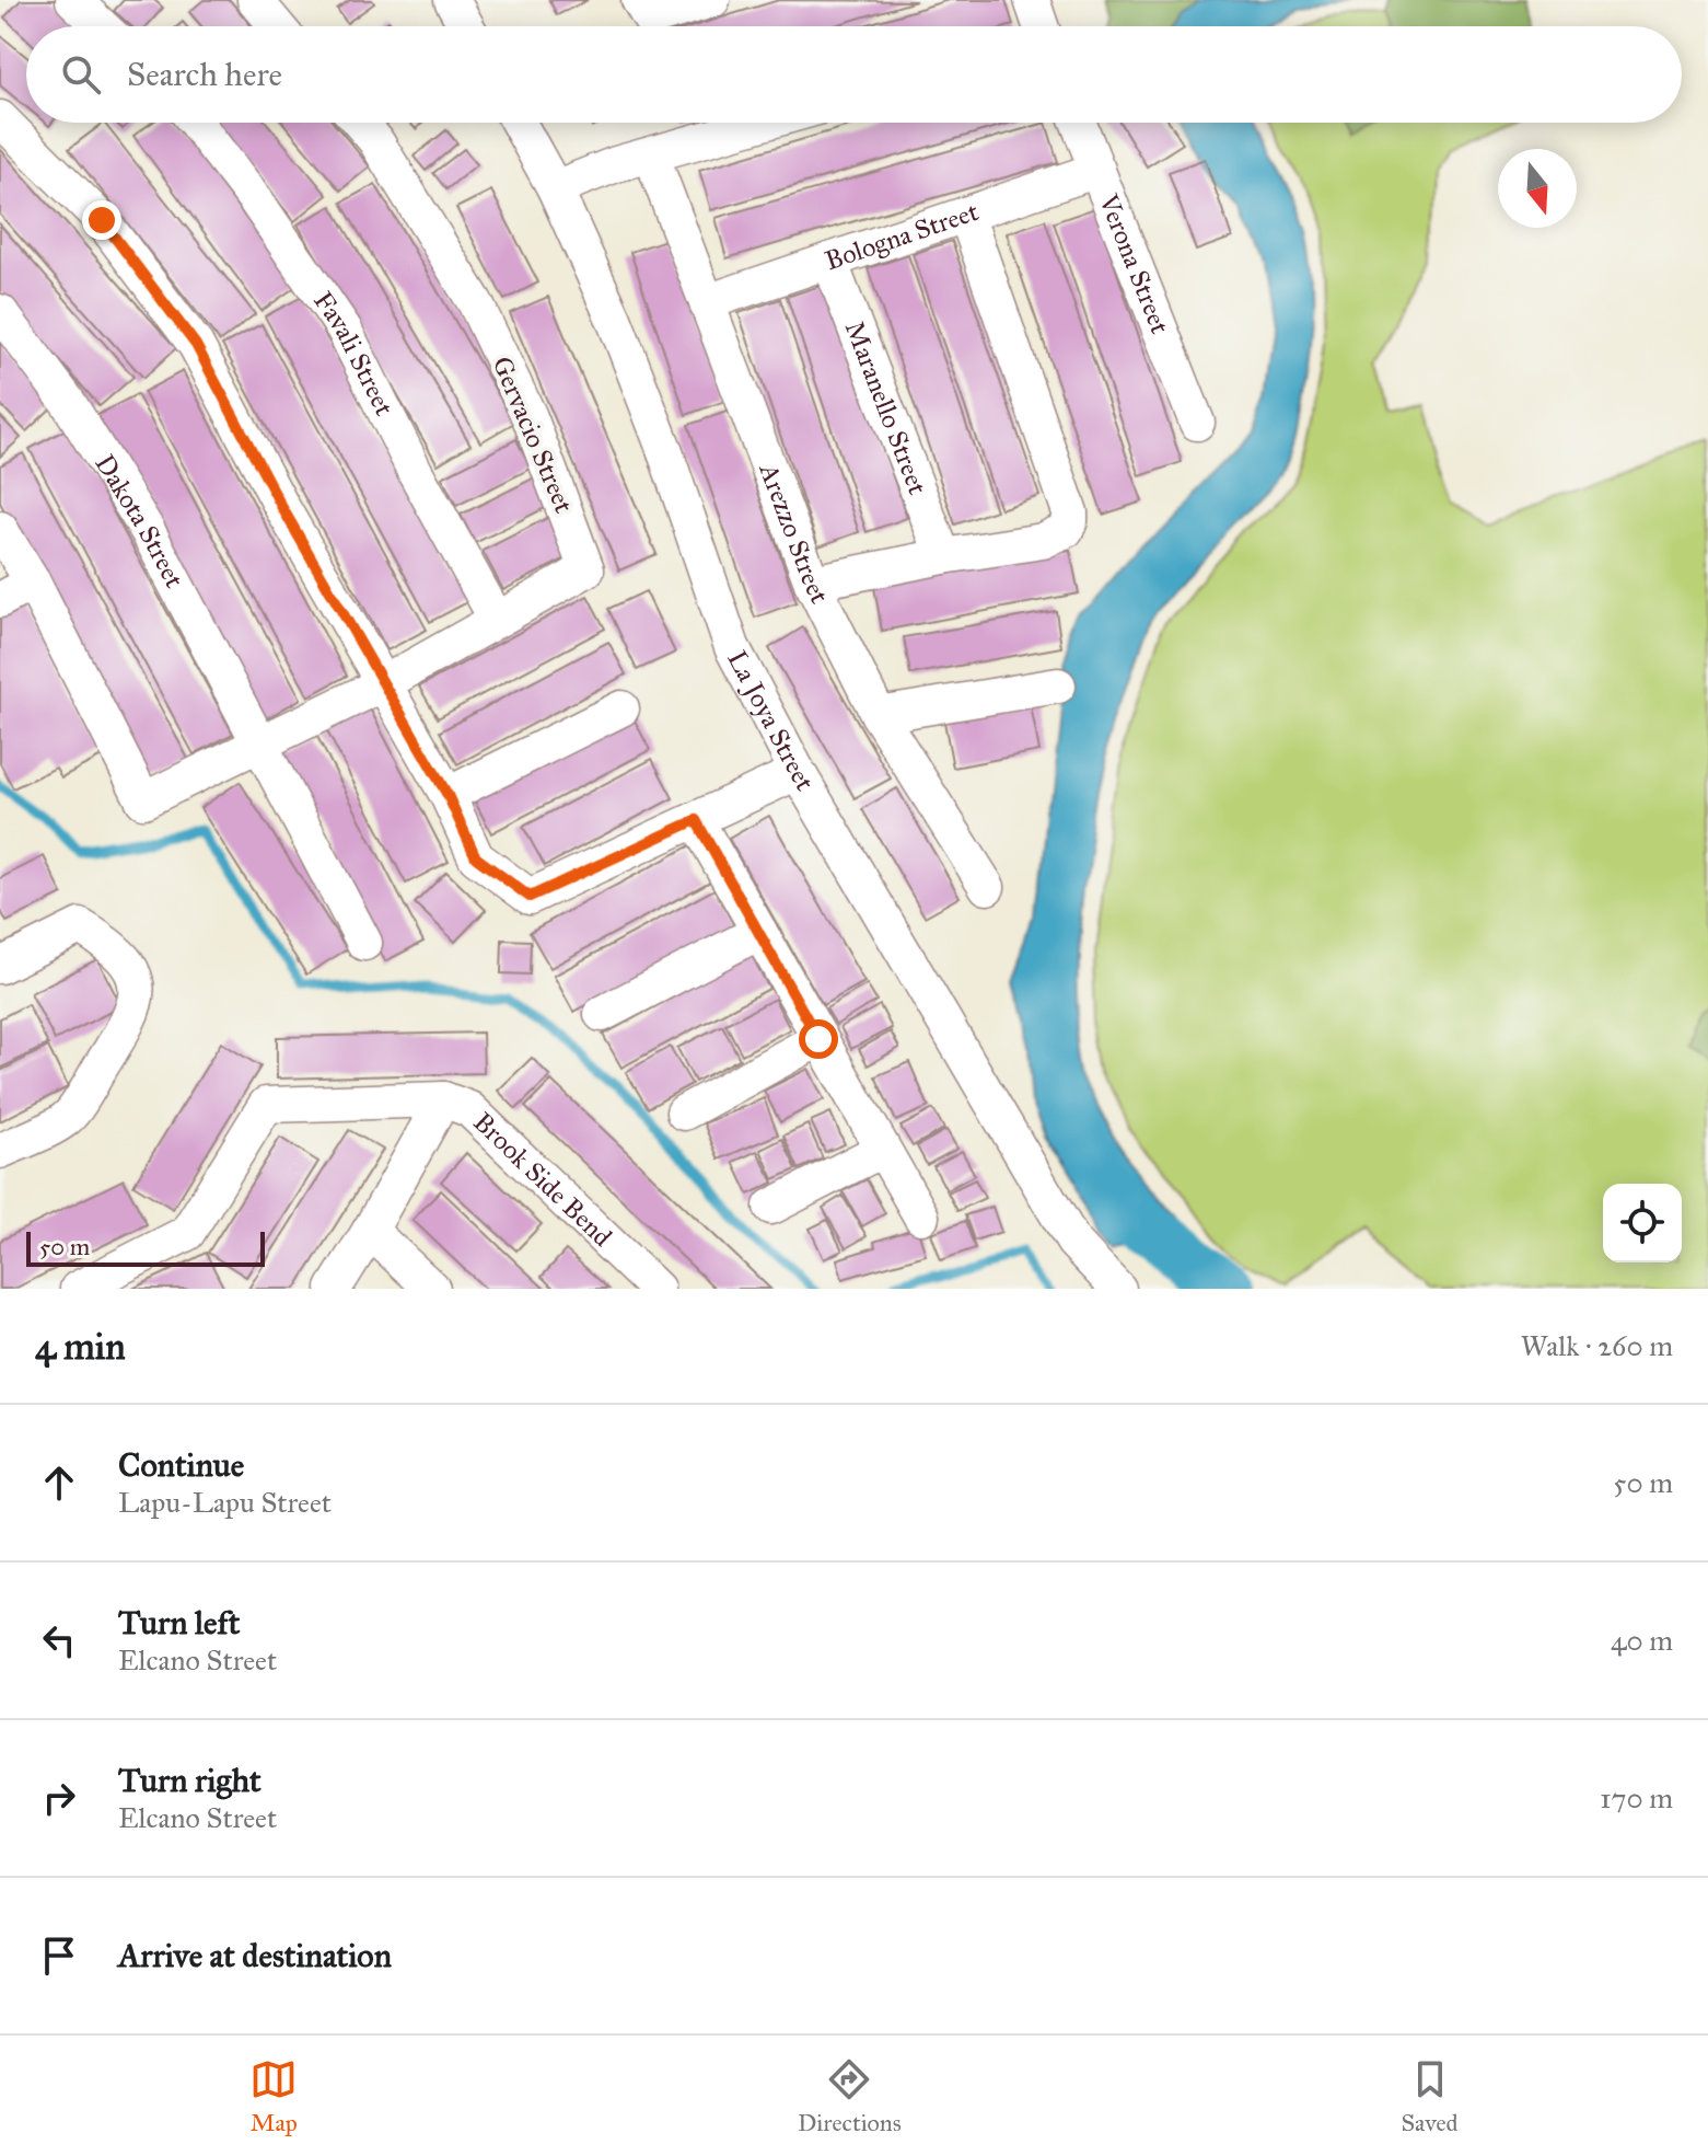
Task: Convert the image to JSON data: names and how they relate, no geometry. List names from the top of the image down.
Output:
{
  "streets": {
    "street": [
      "Bologna Street",
      "Verona Street",
      "Favali Street",
      "Maranello Street",
      "Gervacio Street",
      "Dakota Street",
      "Arezzo Street",
      "La Joya Street",
      "Brook Side Bend"
    ]
  },
  "crossings": [
    ["Bologna Street", "Verona Street"],
    ["Bologna Street", "Maranello Street"],
    ["Bologna Street", "Arezzo Street"],
    ["Favali Street", "Gervacio Street"],
    ["Gervacio Street", "Dakota Street"]
  ],
  "scale_bar": "50 m",
  "north": "bottom",
  "page": {
    "search": "Search here",
    "scale": "50 m",
    "heading": ["4 min", "Walk · 260 m"],
    "list": [
      ["Continue", "Lapu-Lapu Street", "50 m"],
      ["Turn left", "Elcano Street", "40 m"],
      ["Turn right", "Elcano Street", "170 m"],
      "Arrive at destination"
    ],
    "nav": ["Map", "Directions", "Saved"]
  }
}
